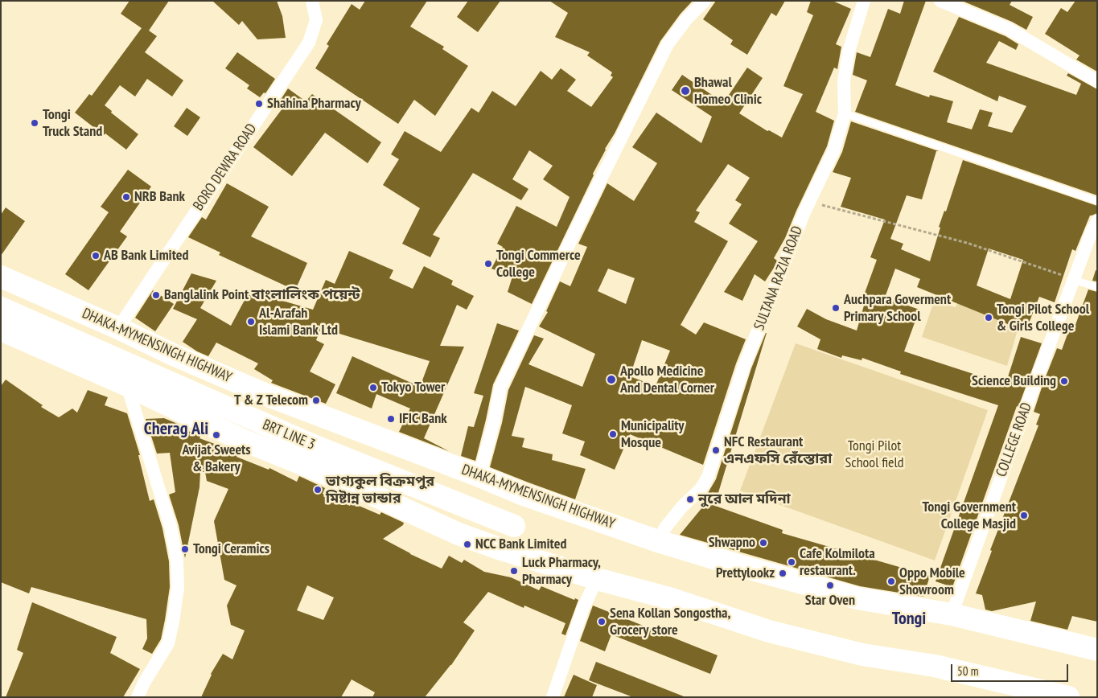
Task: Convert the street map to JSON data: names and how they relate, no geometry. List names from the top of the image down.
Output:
{
  "streets": {
    "highway": ["DHAKA-MYMENSINGH HIGHWAY", "BRT LINE 3"],
    "street": ["BORO DEWRA ROAD", "SULTANA RAZIA ROAD", "COLLEGE ROAD"]
  },
  "crossings": [
    ["BORO DEWRA ROAD", "DHAKA-MYMENSINGH HIGHWAY"],
    ["SULTANA RAZIA ROAD", "DHAKA-MYMENSINGH HIGHWAY"],
    ["DHAKA-MYMENSINGH HIGHWAY", "COLLEGE ROAD"]
  ],
  "districts": ["Cherag Ali", "Tongi"],
  "parks": ["Tongi Pilot School field"],
  "places": [
    "Bhawal Homeo Clinic",
    "Shahina Pharmacy",
    "Tongi Truck Stand",
    "NRB Bank",
    "AB Bank Limited",
    "Tongi Commerce College",
    "Banglalink Point বাংলালিংক পয়েন্ট",
    "Auchpara Goverment Primary School",
    "Tongi Pilot School & Girls College",
    "Al-Arafah Islami Bank Ltd",
    "Apollo Medicine And Dental Corner",
    "Science Building",
    "Tokyo Tower",
    "T & Z Telecom",
    "IFIC Bank",
    "Municipality Mosque",
    "Avijat Sweets & Bakery",
    "NFC Restaurant এনএফসি রেঁস্তোরা",
    "ভাগ্যকুল বিক্রমপুর মিষ্টান্ন ভান্ডার",
    "নুরে আল মদিনা",
    "Tongi Government College Masjid",
    "Shwapno",
    "NCC Bank Limited",
    "Tongi Ceramics",
    "Cafe Kolmilota restaurant.",
    "Luck Pharmacy, Pharmacy",
    "Prettylookz",
    "Oppo Mobile Showroom",
    "Star Oven",
    "Sena Kollan Songostha, Grocery store"
  ],
  "scale_bar": "50 m"
}
